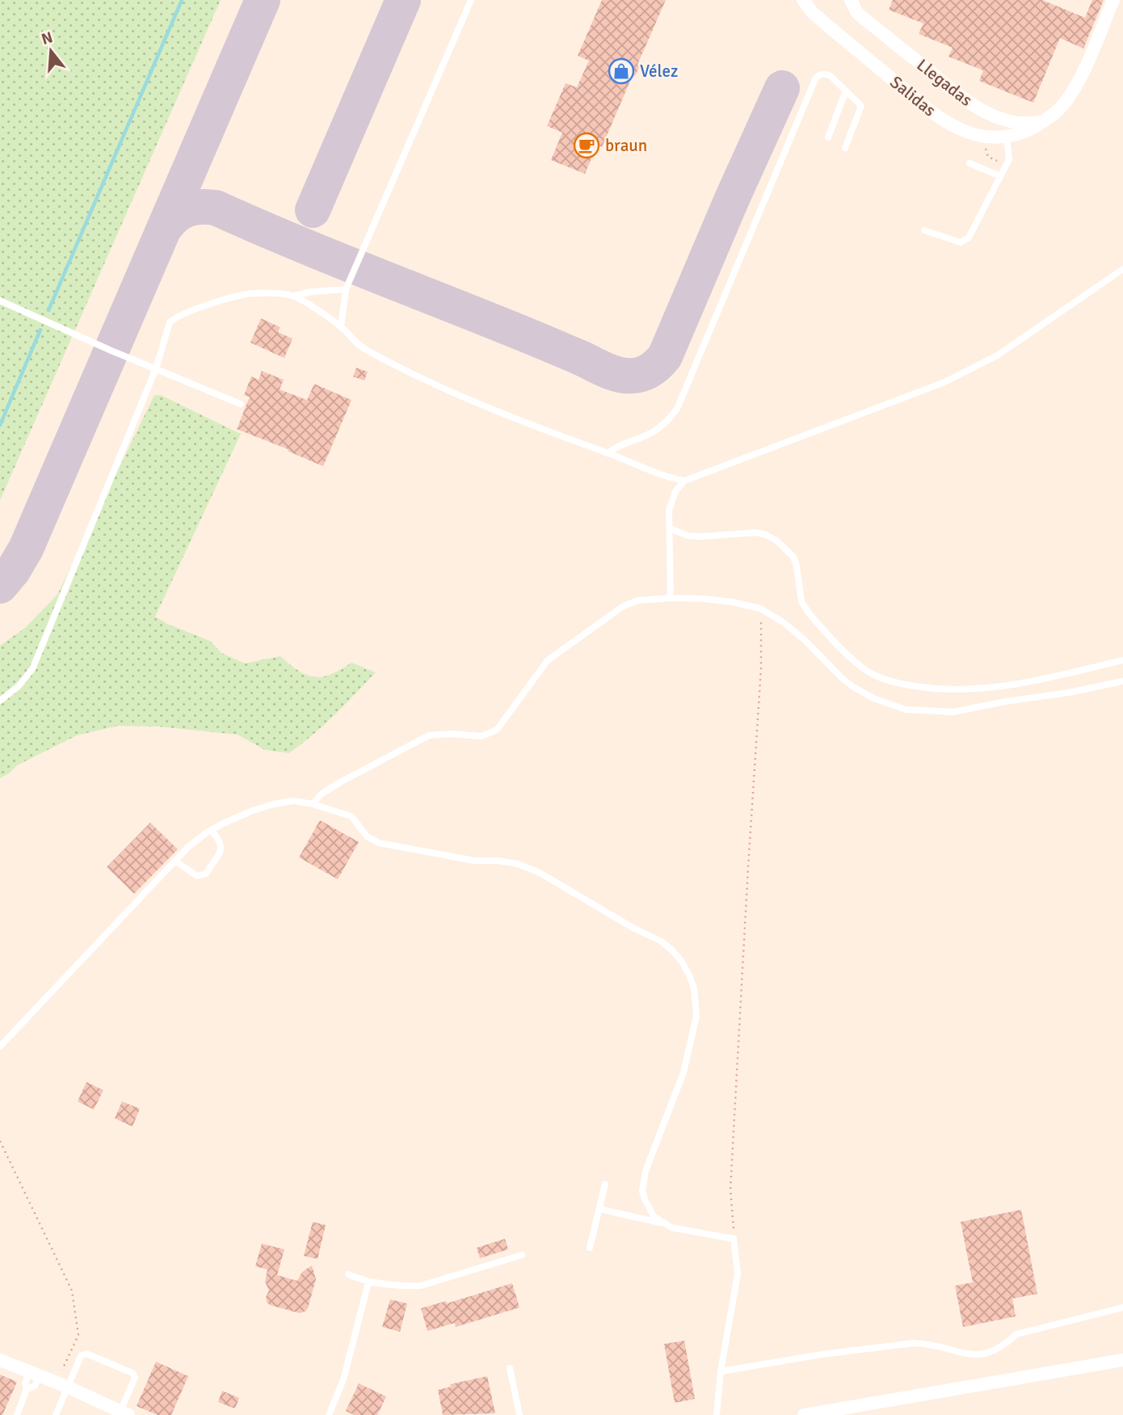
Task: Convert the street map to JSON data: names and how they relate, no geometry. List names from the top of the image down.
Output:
{
  "streets": {
    "street": ["Llegadas", "Salidas"]
  },
  "crossings": [
    ["Llegadas", "Salidas"]
  ],
  "places": {
    "shop": ["Vélez"],
    "cafe": ["braun"]
  },
  "north": "top"
}
